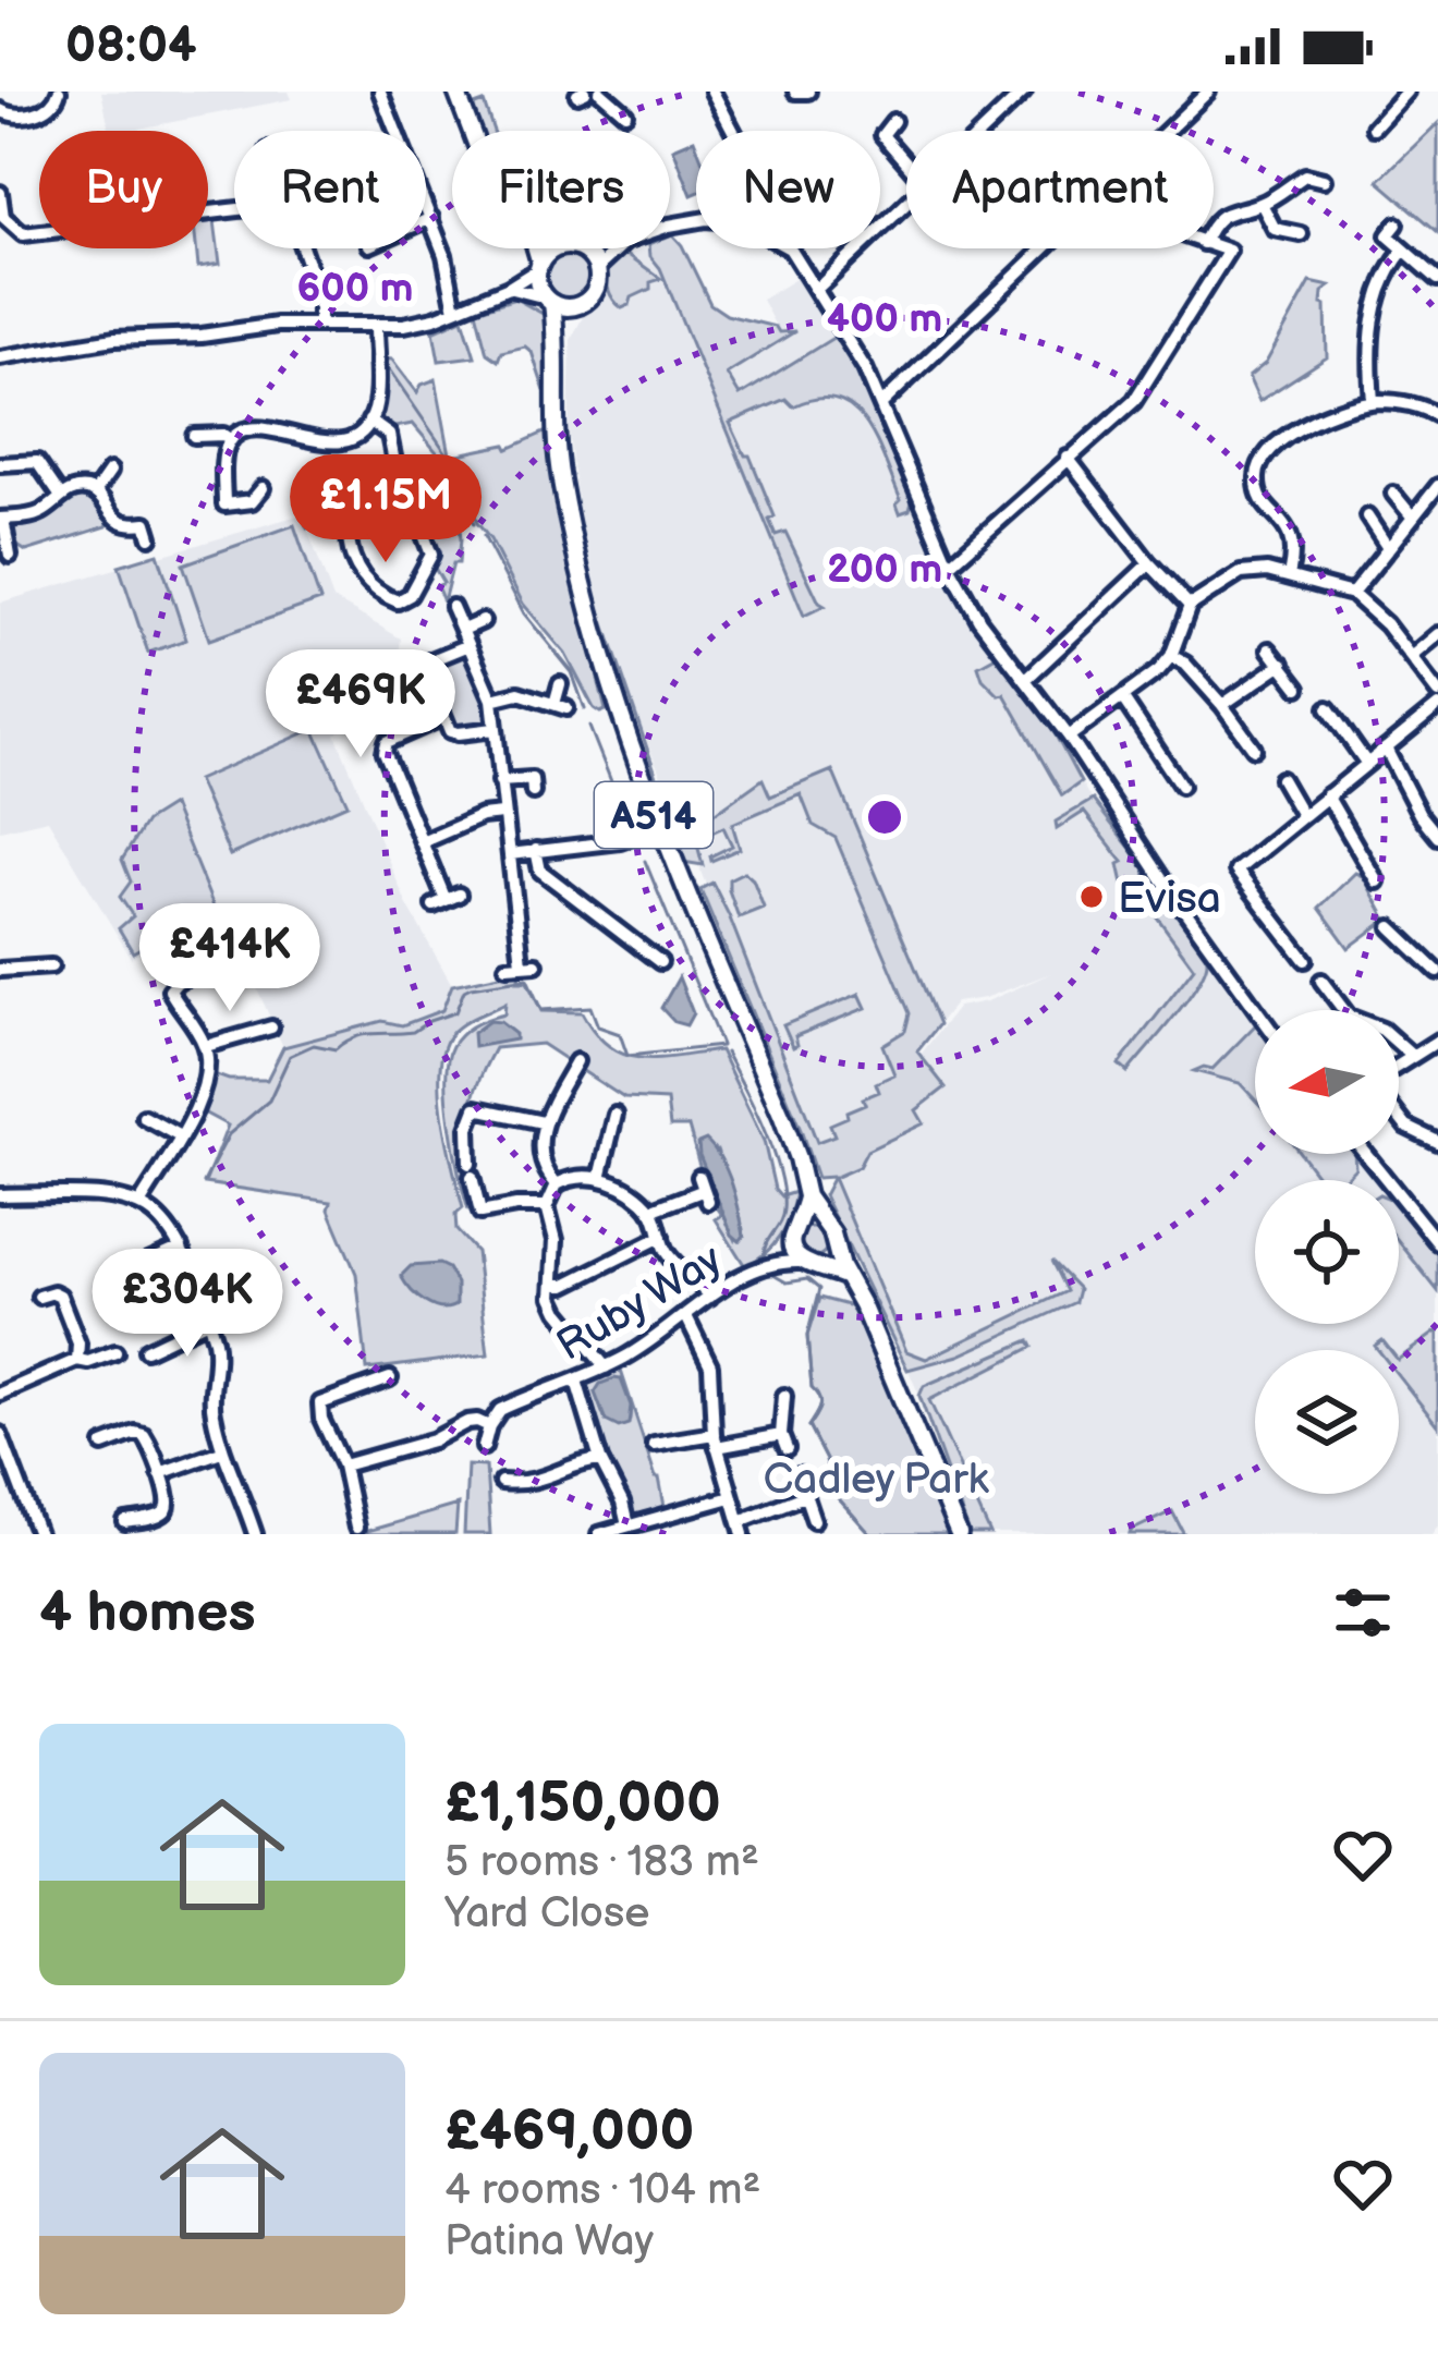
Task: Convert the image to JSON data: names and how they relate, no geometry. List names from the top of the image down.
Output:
{
  "streets": {
    "main road": ["A514"],
    "street": ["Ruby Way"]
  },
  "crossings": [
    ["A514", "Ruby Way"]
  ],
  "parks": ["Cadley Park"],
  "places": ["Evisa"],
  "north": "left",
  "page": {
    "status": "08:04",
    "chip": [
      "Buy",
      "Rent",
      "Filters",
      "New",
      "Apartment"
    ],
    "price": [
      "£1.15M",
      "£469K",
      "£414K",
      "£304K"
    ],
    "heading": "4 homes",
    "list": [
      {
        "name": "£1,150,000",
        "note": "5 rooms · 183 m² · Yard Close"
      },
      {
        "name": "£469,000",
        "note": "4 rooms · 104 m² · Patina Way"
      }
    ]
  },
  "rings": ["600 m", "400 m", "200 m"]
}
